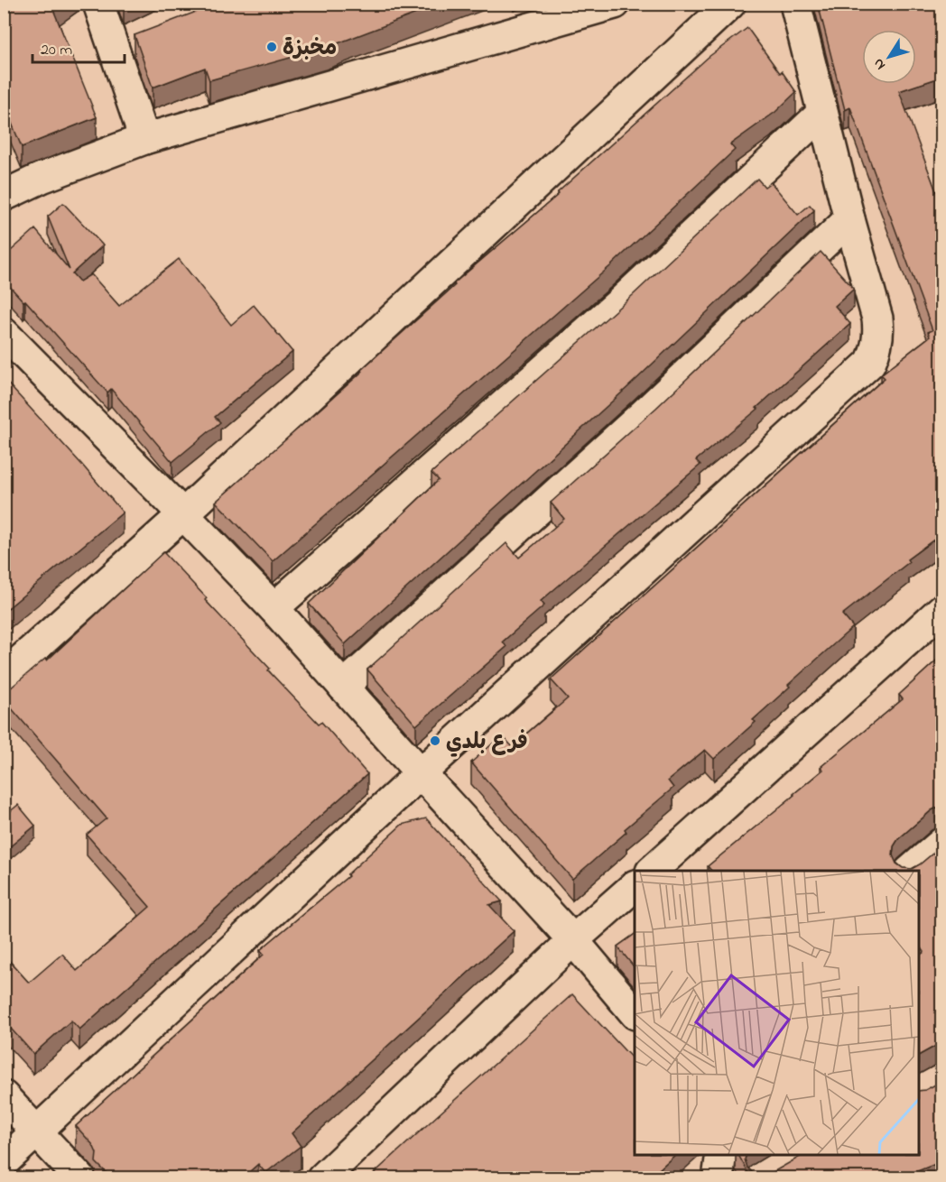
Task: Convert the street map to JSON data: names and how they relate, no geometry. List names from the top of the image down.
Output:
{
  "places": ["مخبزة", "فرع بلدي"],
  "scale_bar": "20 m",
  "north": "bottom left"
}
